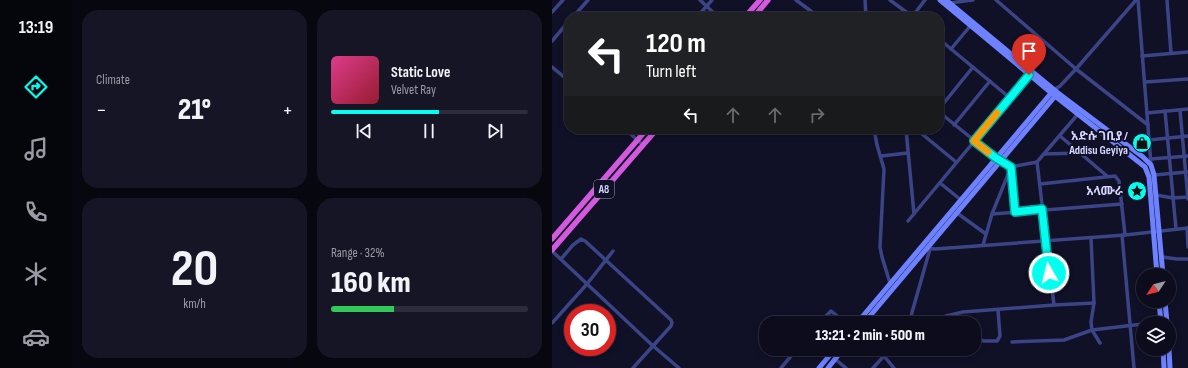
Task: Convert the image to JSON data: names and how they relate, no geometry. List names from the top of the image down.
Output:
{
  "streets": {
    "highway": ["A8"]
  },
  "places": {
    "shop": ["አድሱ ገቢያ / Addisu Geyiya"],
    "place": ["አላሙራ"]
  },
  "north": "bottom left",
  "page": {
    "tabs": "13:19",
    "tile": [
      "Climate",
      ["20", "km/h"],
      ["Range · 32%", "160 km"]
    ],
    "turn": ["120 m", "Turn left"],
    "song": ["Static Love", "Velvet Ray"],
    "heat": ["−", "21°", "+"],
    "limit": "30",
    "trip": "13:21 · 2 min · 500 m"
  }
}
